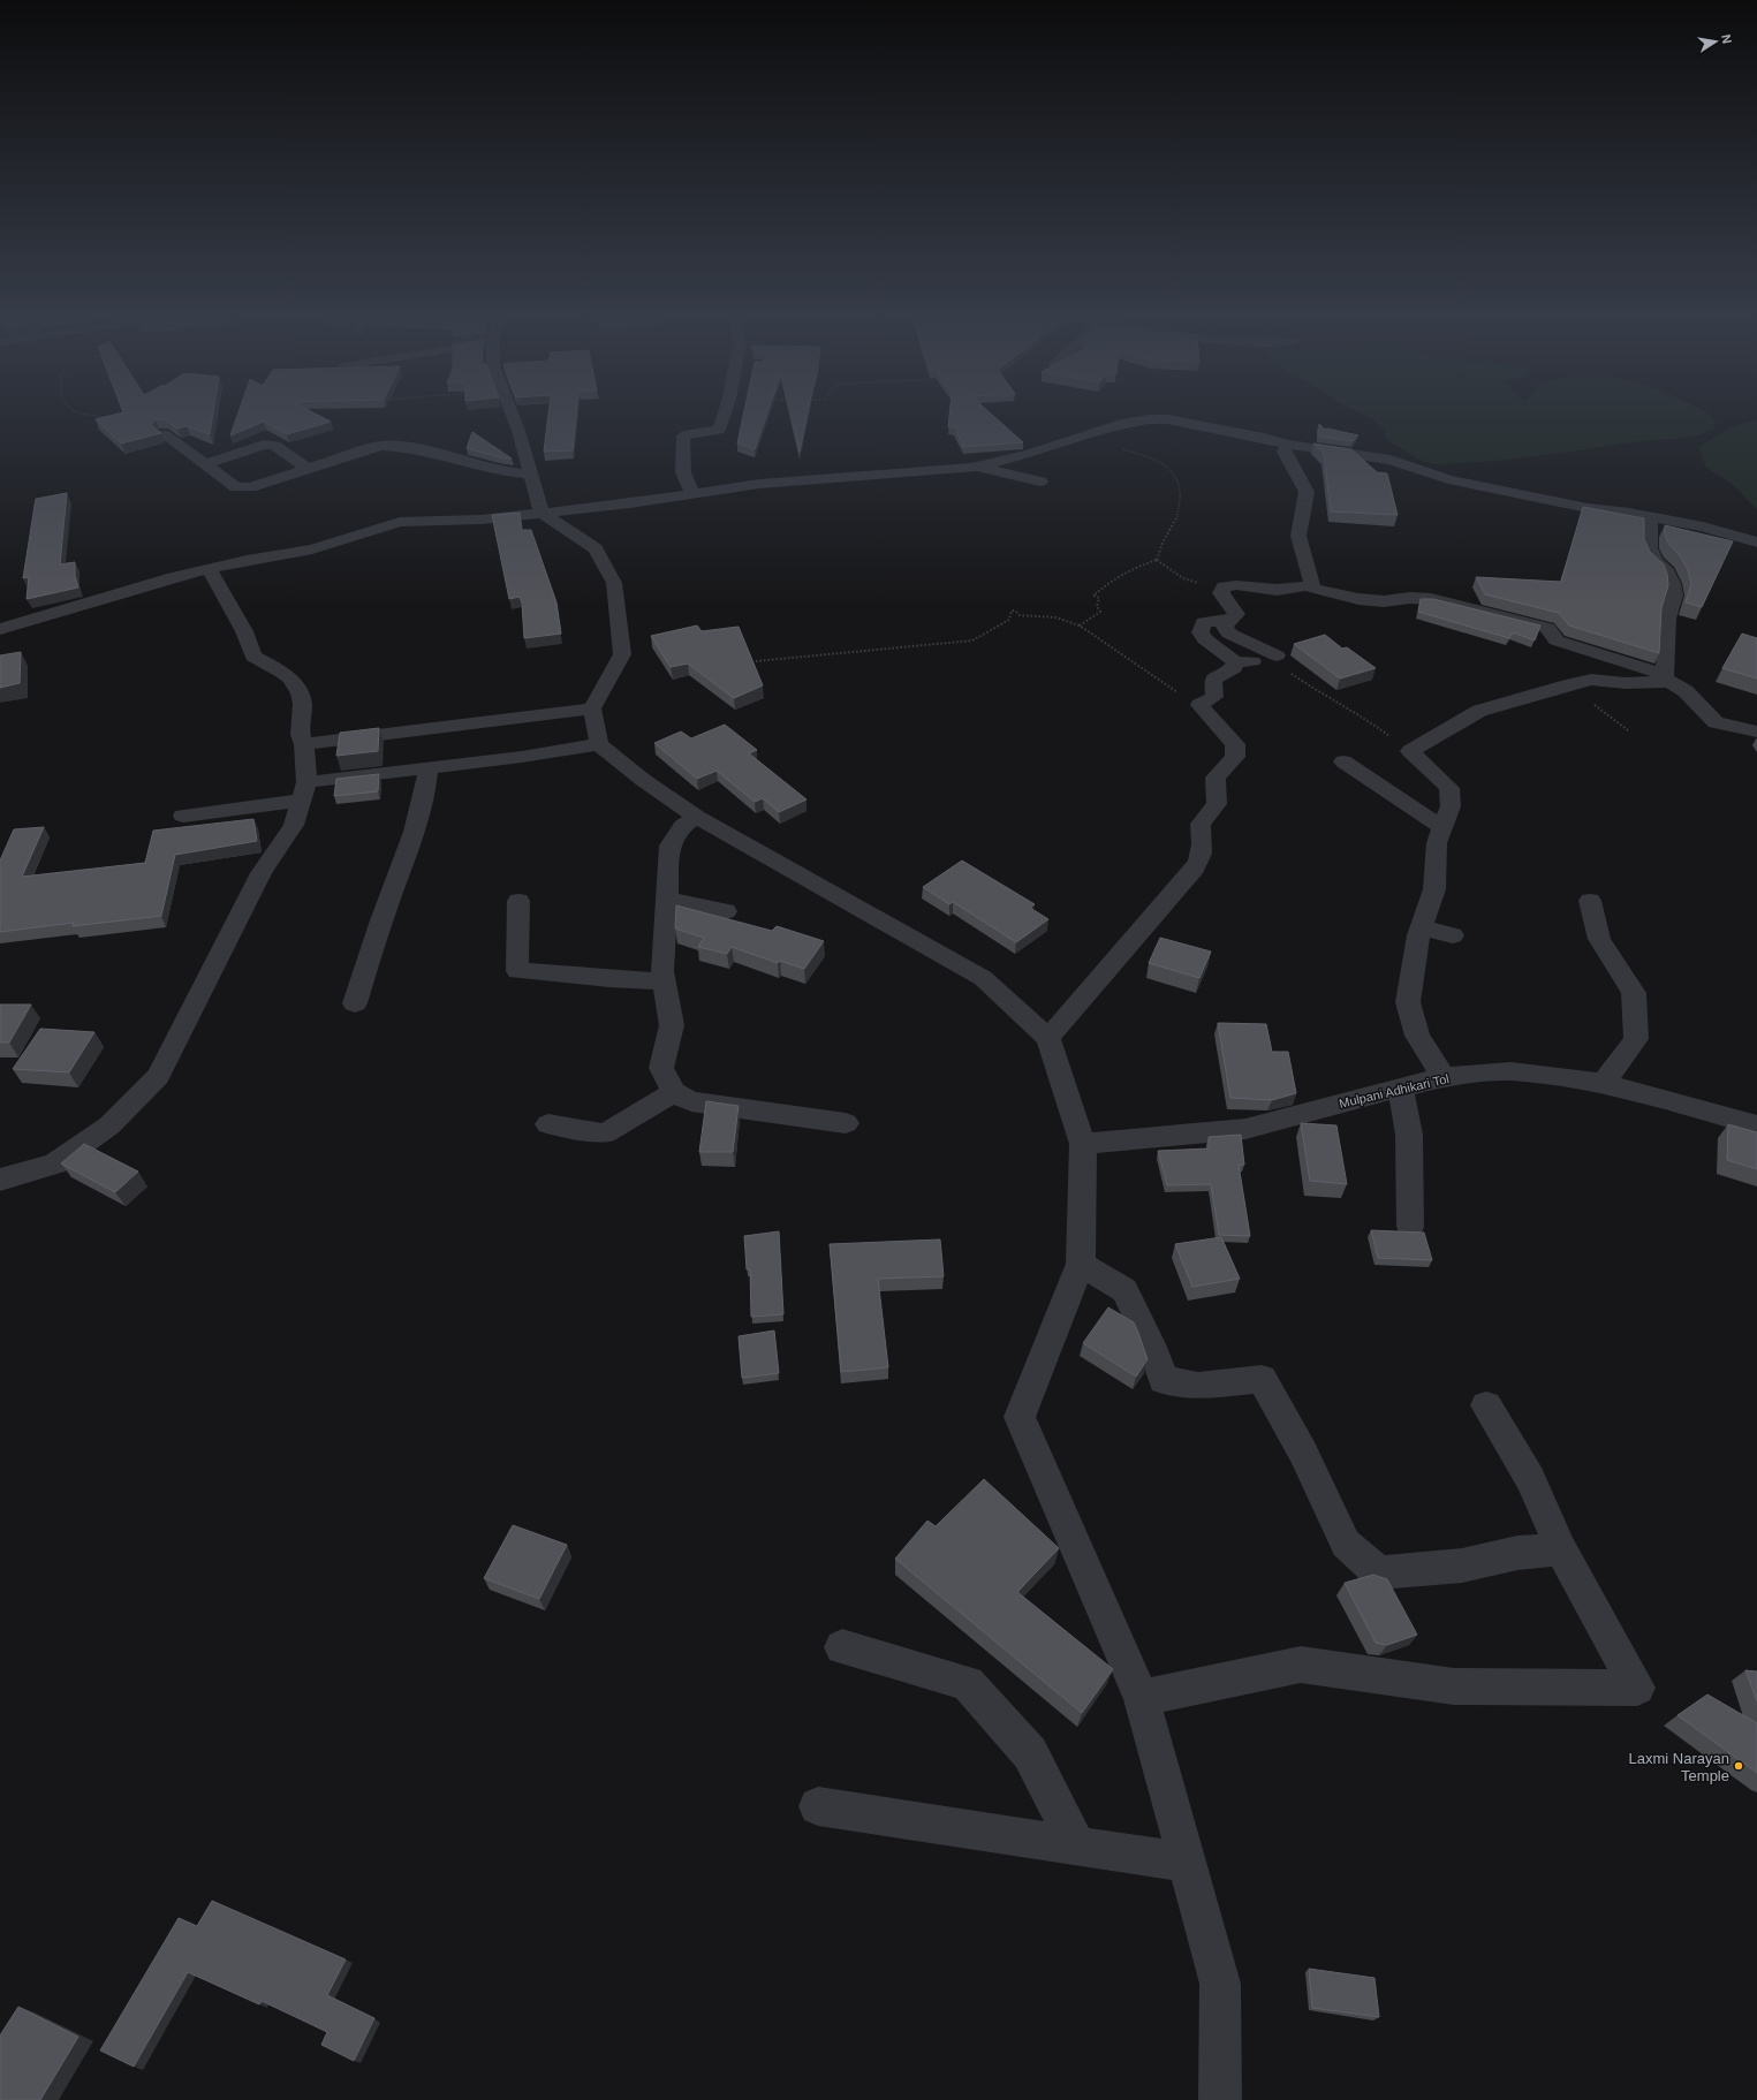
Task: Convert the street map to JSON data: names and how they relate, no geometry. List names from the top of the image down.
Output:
{
  "streets": {
    "street": ["Mulpani Adhikari Tol"]
  },
  "places": ["Laxmi Narayan Temple"],
  "north": "right"
}
